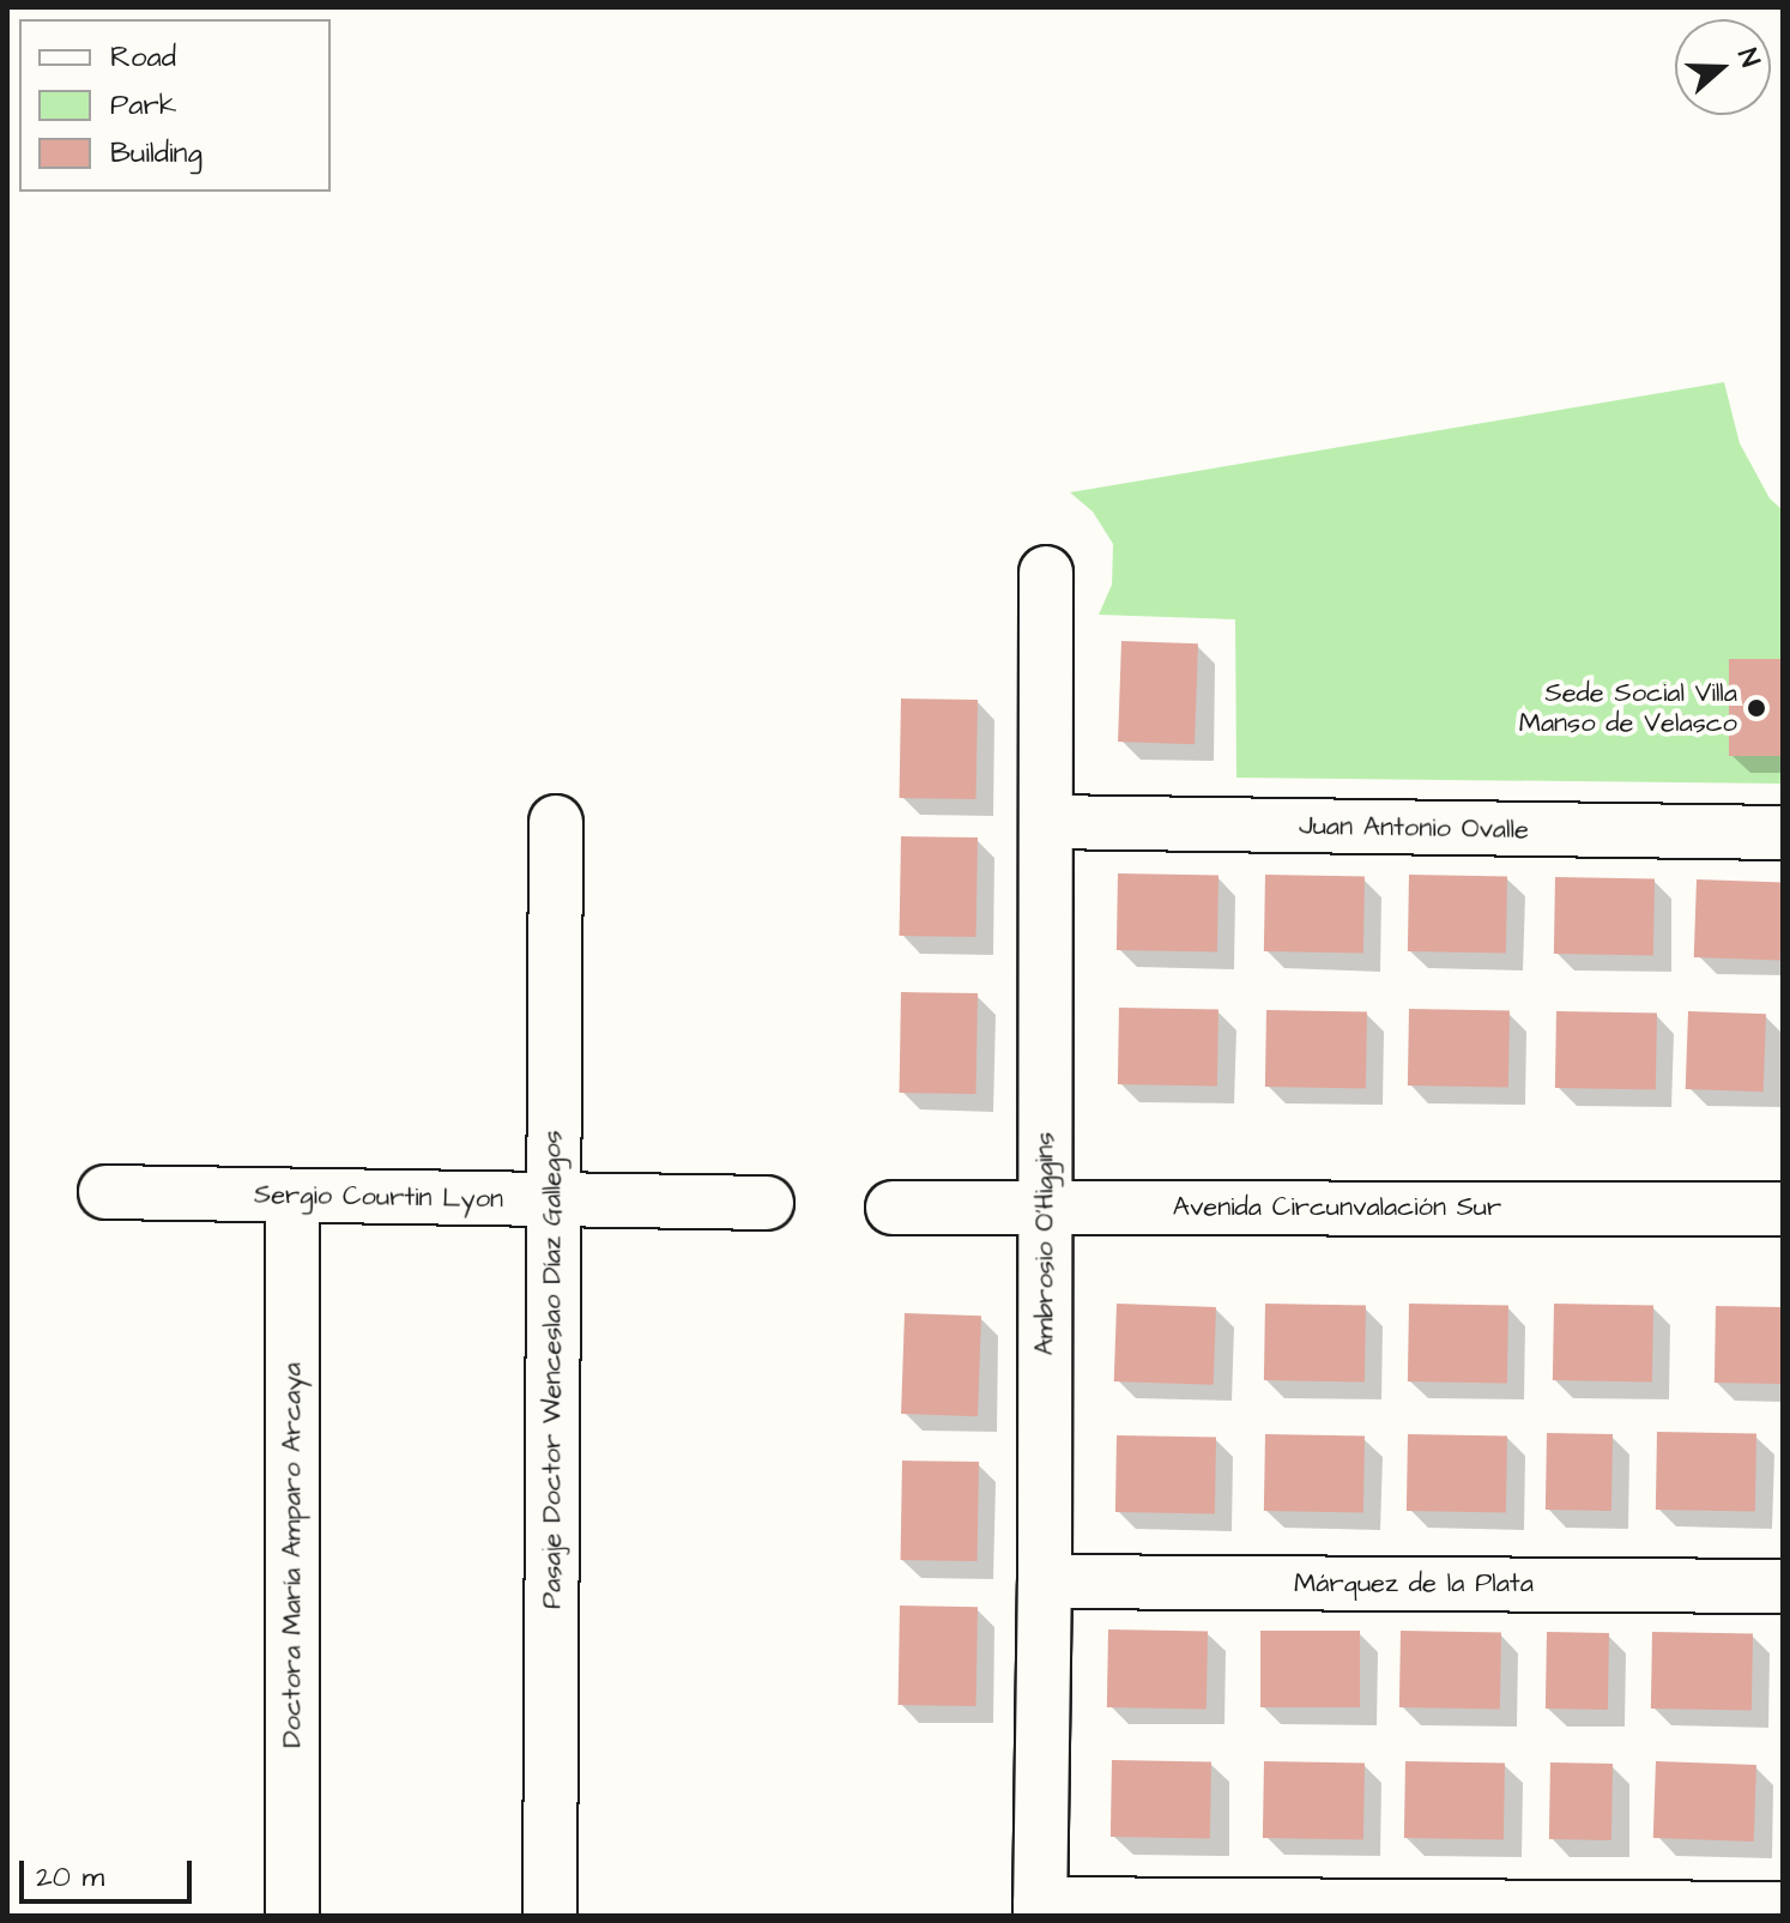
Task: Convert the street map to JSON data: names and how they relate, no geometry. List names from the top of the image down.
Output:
{
  "streets": {
    "street": [
      "Juan Antonio Ovalle",
      "Sergio Courtin Lyon",
      "Avenida Circunvalación Sur",
      "Ambrosio O'Higgins",
      "Pasaje Doctor Wenceslao Díaz Gallegos",
      "Doctora María Amparo Arcaya",
      "Márquez de la Plata"
    ]
  },
  "crossings": [
    ["Juan Antonio Ovalle", "Ambrosio O'Higgins"],
    ["Sergio Courtin Lyon", "Pasaje Doctor Wenceslao Díaz Gallegos"],
    ["Sergio Courtin Lyon", "Doctora María Amparo Arcaya"],
    ["Avenida Circunvalación Sur", "Ambrosio O'Higgins"],
    ["Ambrosio O'Higgins", "Márquez de la Plata"]
  ],
  "places": ["Sede Social Villa Manso de Velasco"],
  "legend": ["Road", "Park", "Building"],
  "scale_bar": "20 m",
  "north": "right"
}
